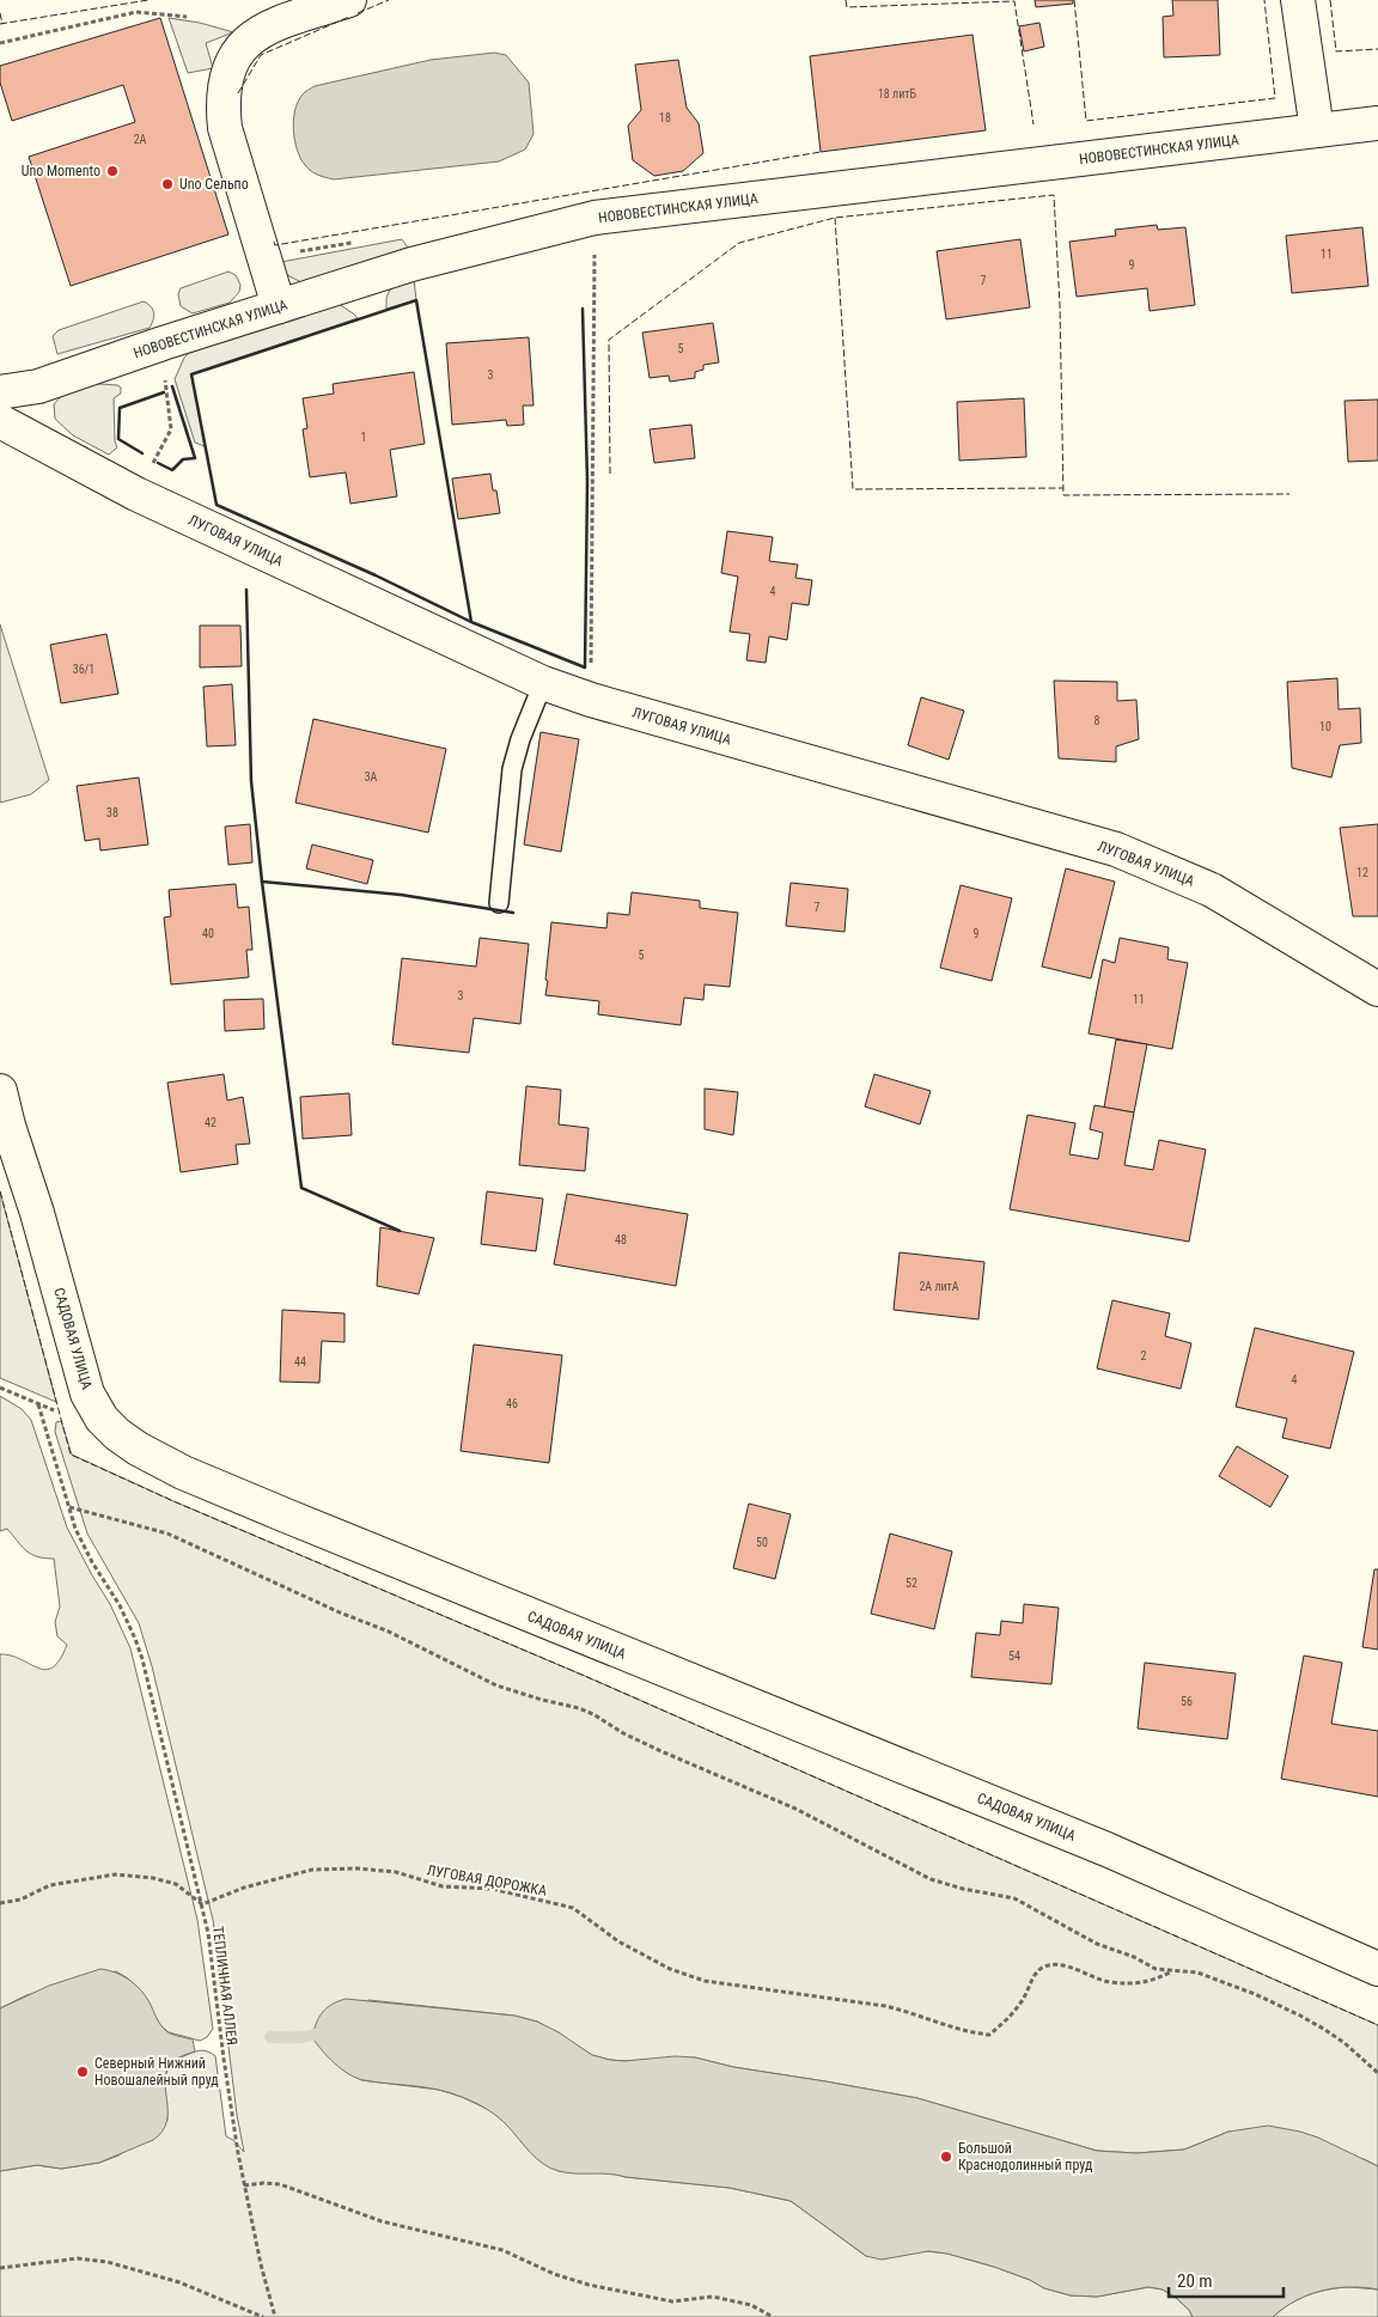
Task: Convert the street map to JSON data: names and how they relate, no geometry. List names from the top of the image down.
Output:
{
  "streets": {
    "street": ["НОВОВЕСТИНСКАЯ УЛИЦА", "ЛУГОВАЯ УЛИЦА", "САДОВАЯ УЛИЦА"],
    "path": ["ЛУГОВАЯ ДОРОЖКА", "ТЕПЛИЧНАЯ АЛЛЕЯ"]
  },
  "crossings": [
    ["ЛУГОВАЯ ДОРОЖКА", "ТЕПЛИЧНАЯ АЛЛЕЯ"]
  ],
  "places": [
    "Uno Momento",
    "Uno Сельпо",
    "Северный Нижний Новошалейный пруд",
    "Большой Краснодолинный пруд"
  ],
  "house_numbers": [
    "18 литБ",
    "18",
    "2А",
    "11",
    "9",
    "7",
    "5",
    "3",
    "1",
    "4",
    "36/1",
    "8",
    "10",
    "3А",
    "38",
    "12",
    "7",
    "40",
    "9",
    "5",
    "3",
    "11",
    "42",
    "48",
    "2А литА",
    "2",
    "44",
    "4",
    "46",
    "50",
    "52",
    "54",
    "56"
  ],
  "scale_bar": "20 m"
}
